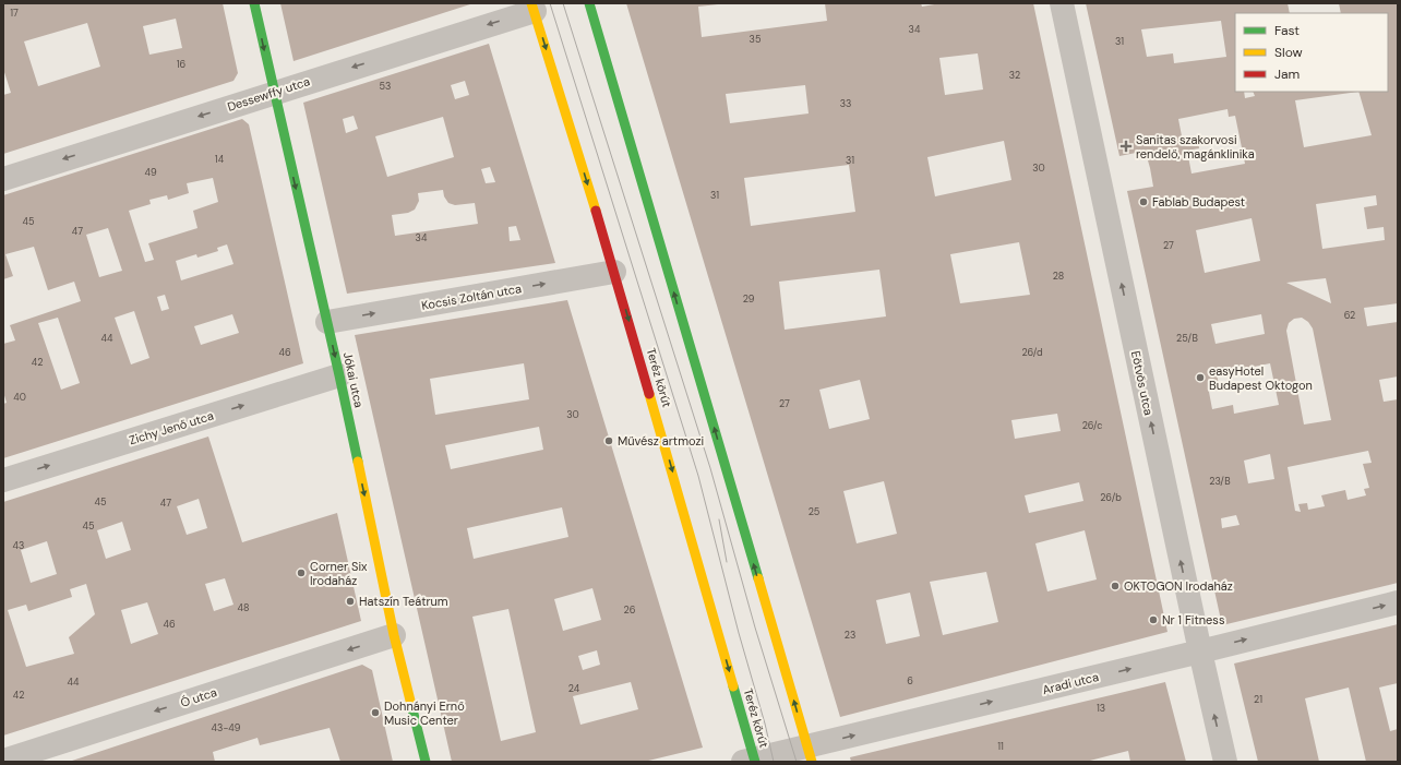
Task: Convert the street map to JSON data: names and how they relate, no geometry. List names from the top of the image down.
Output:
{
  "streets": {
    "main road": ["Teréz körút", "Jókai utca"],
    "street": [
      "Dessewffy utca",
      "Kocsis Zoltán utca",
      "Eötvös utca",
      "Zichy Jenő utca",
      "Aradi utca",
      "Ó utca"
    ]
  },
  "crossings": [
    ["Dessewffy utca", "Teréz körút"],
    ["Dessewffy utca", "Jókai utca"],
    ["Kocsis Zoltán utca", "Teréz körút"],
    ["Kocsis Zoltán utca", "Jókai utca"],
    ["Teréz körút", "Aradi utca"],
    ["Jókai utca", "Zichy Jenő utca"],
    ["Jókai utca", "Ó utca"],
    ["Eötvös utca", "Aradi utca"]
  ],
  "one_way": [
    "Dessewffy utca",
    "Kocsis Zoltán utca",
    "Jókai utca",
    "Eötvös utca",
    "Zichy Jenő utca",
    "Aradi utca",
    "Ó utca"
  ],
  "places": {
    "health": ["Sanitas szakorvosi rendelő, magánklinika"],
    "other": [
      "Fablab Budapest",
      "easyHotel Budapest Oktogon",
      "Művész artmozi",
      "Corner Six Irodaház",
      "OKTOGON Irodaház",
      "Hatszín Teátrum",
      "Nr 1 Fitness",
      "Dohnányi Ernő Music Center"
    ]
  },
  "house_numbers": [
    "17",
    "34",
    "35",
    "31",
    "16",
    "32",
    "53",
    "33",
    "14",
    "31",
    "30",
    "49",
    "31",
    "45",
    "47",
    "34",
    "27",
    "28",
    "29",
    "62",
    "44",
    "25/B",
    "46",
    "26/d",
    "42",
    "40",
    "27",
    "30",
    "26/c",
    "23/B",
    "26/b",
    "45",
    "47",
    "25",
    "45",
    "43",
    "48",
    "26",
    "46",
    "23",
    "6",
    "44",
    "24",
    "42",
    "21",
    "13",
    "43-49",
    "11"
  ],
  "legend": ["Fast", "Slow", "Jam"]
}
